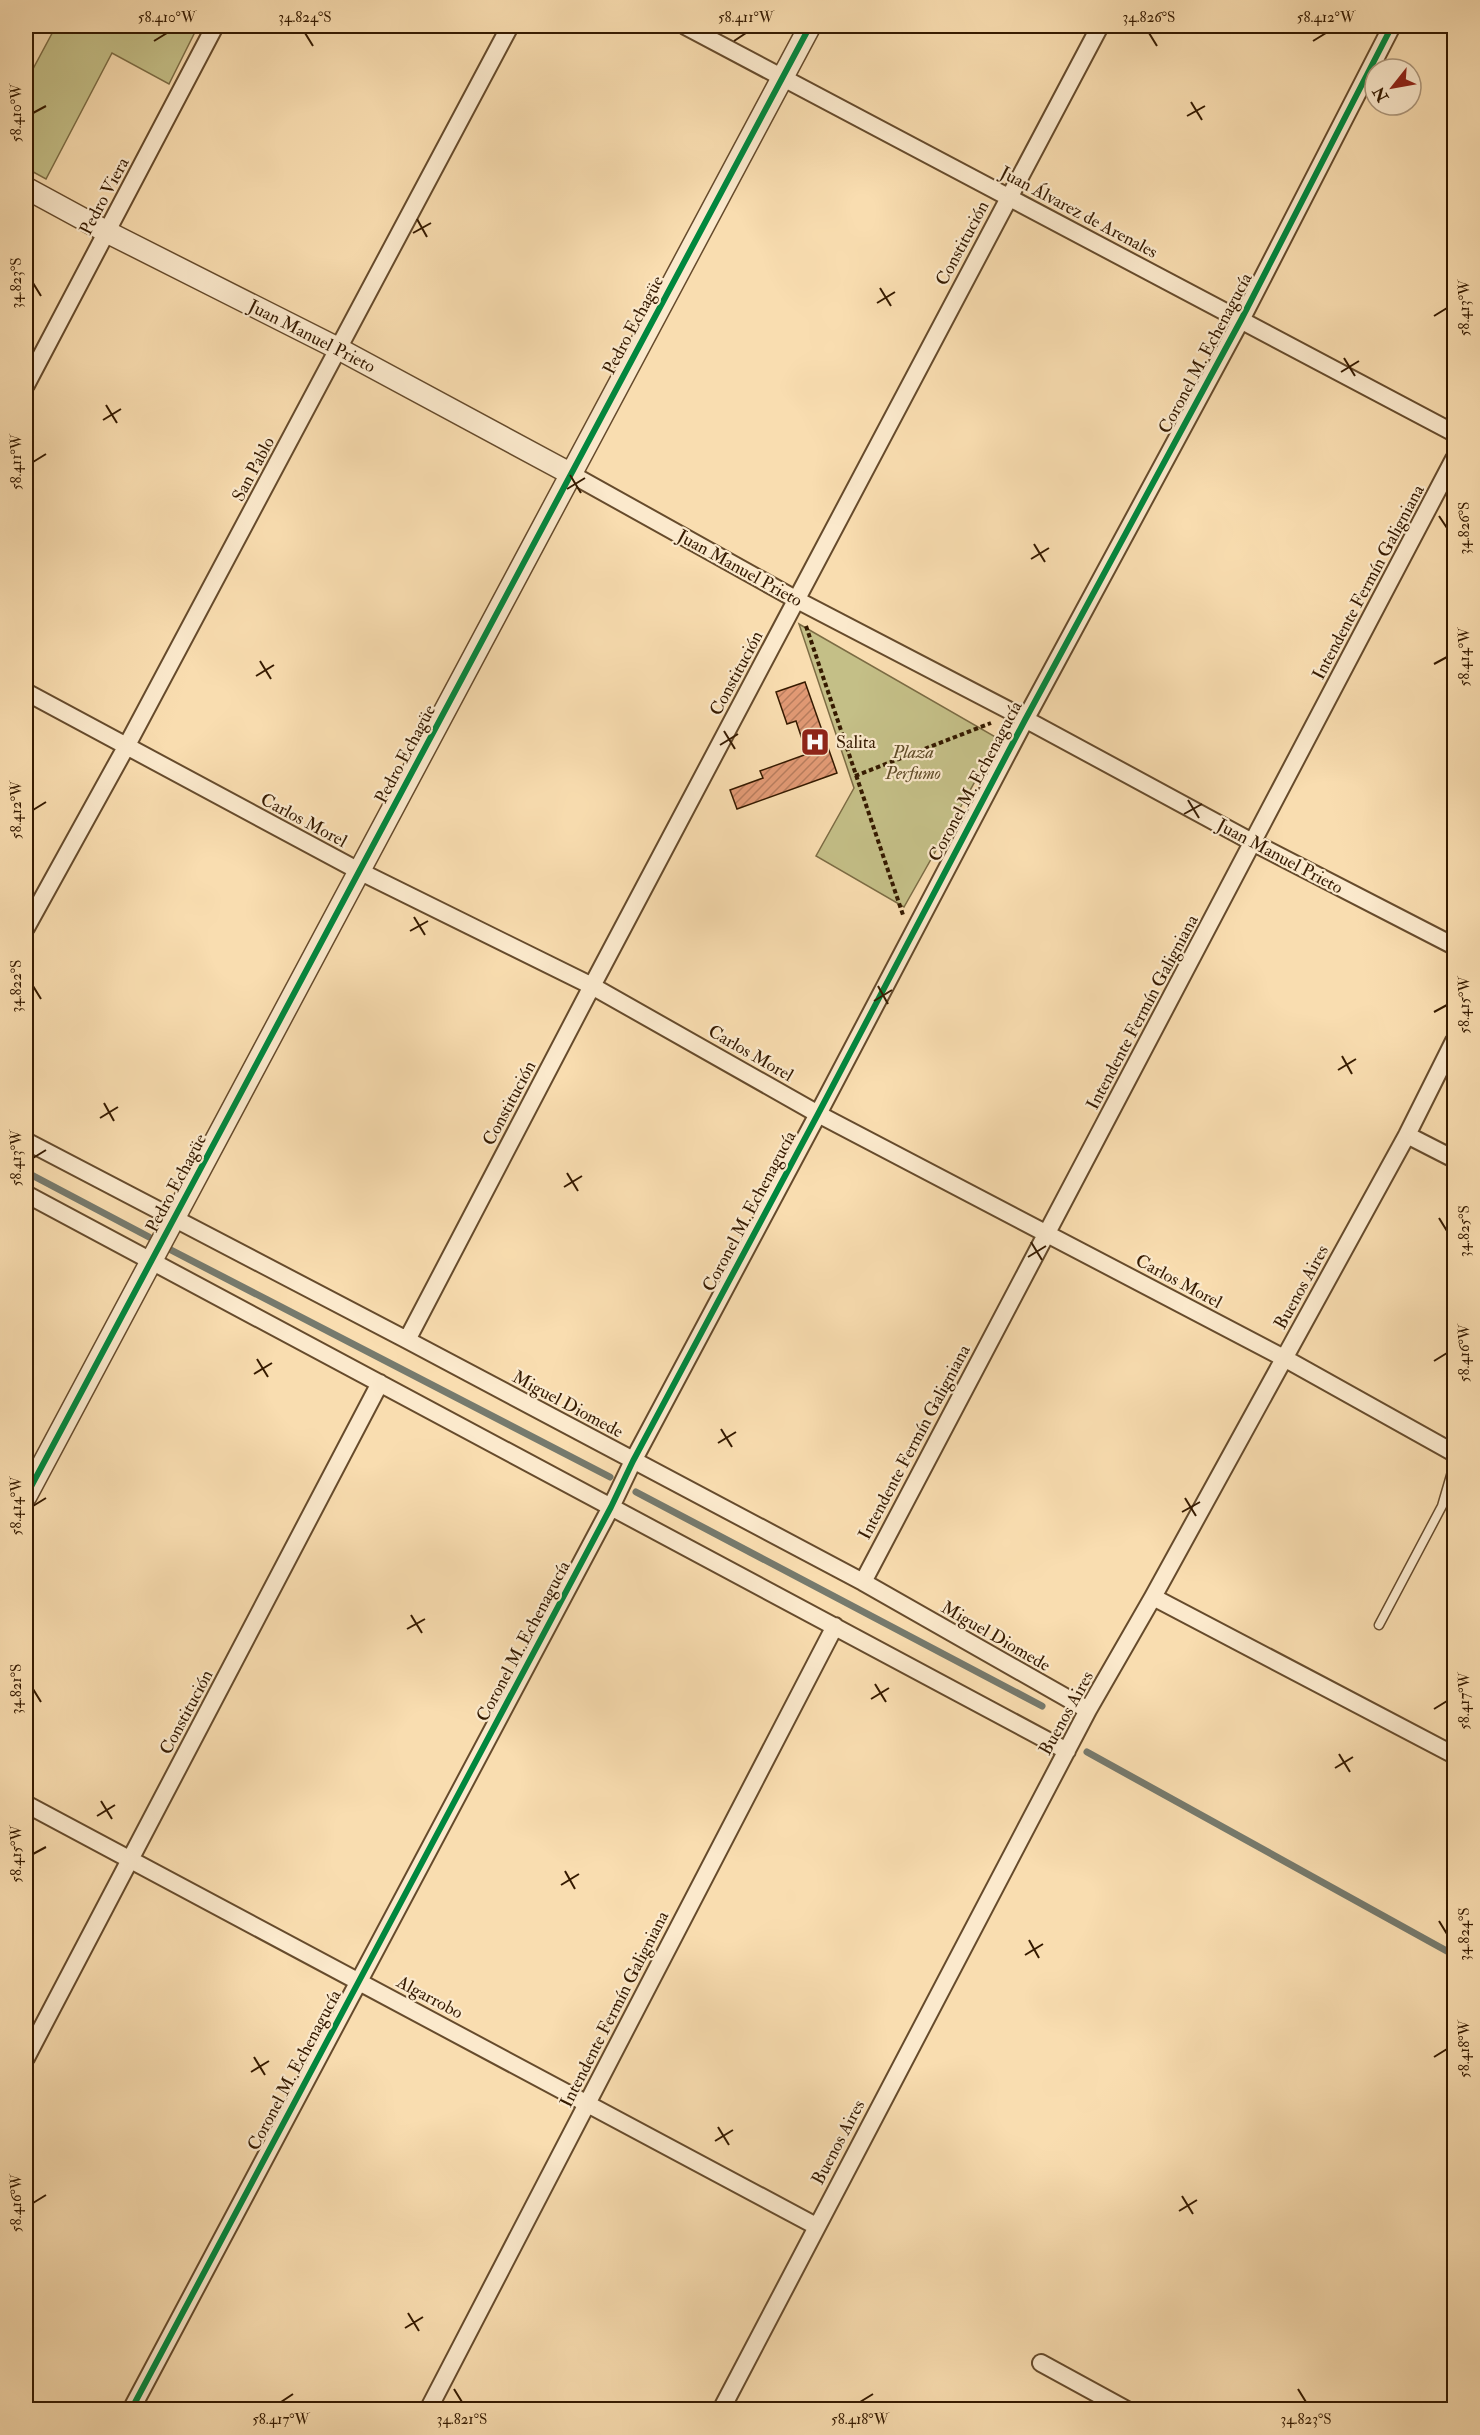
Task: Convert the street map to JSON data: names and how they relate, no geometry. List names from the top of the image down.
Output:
{
  "streets": {
    "street": [
      "Pedro Viera",
      "Juan Álvarez de Arenales",
      "Constitución",
      "Pedro Echagüe",
      "Juan Manuel Prieto",
      "Coronel M. Echenagucía",
      "San Pablo",
      "Intendente Fermín Galigniana",
      "Carlos Morel",
      "Buenos Aires",
      "Miguel Diomede",
      "Algarrobo"
    ]
  },
  "crossings": [
    ["Pedro Viera", "Juan Manuel Prieto"],
    ["Juan Álvarez de Arenales", "Constitución"],
    ["Juan Álvarez de Arenales", "Pedro Echagüe"],
    ["Juan Álvarez de Arenales", "Coronel M. Echenagucía"],
    ["Constitución", "Juan Manuel Prieto"],
    ["Constitución", "Carlos Morel"],
    ["Constitución", "Miguel Diomede"],
    ["Constitución", "Algarrobo"],
    ["Pedro Echagüe", "Juan Manuel Prieto"],
    ["Pedro Echagüe", "Carlos Morel"],
    ["Pedro Echagüe", "Miguel Diomede"],
    ["Juan Manuel Prieto", "Coronel M. Echenagucía"],
    ["Juan Manuel Prieto", "San Pablo"],
    ["Juan Manuel Prieto", "Intendente Fermín Galigniana"],
    ["Coronel M. Echenagucía", "Carlos Morel"],
    ["Coronel M. Echenagucía", "Miguel Diomede"],
    ["Coronel M. Echenagucía", "Algarrobo"],
    ["San Pablo", "Carlos Morel"],
    ["Intendente Fermín Galigniana", "Carlos Morel"],
    ["Intendente Fermín Galigniana", "Miguel Diomede"],
    ["Intendente Fermín Galigniana", "Algarrobo"],
    ["Carlos Morel", "Buenos Aires"],
    ["Buenos Aires", "Miguel Diomede"],
    ["Buenos Aires", "Algarrobo"]
  ],
  "parks": ["Plaza Perfumo"],
  "places": {
    "hospital": ["Salita"]
  },
  "north": "bottom left",
  "coordinates": [
    "58.410°W",
    "34.824°S",
    "58.411°W",
    "34.826°S",
    "58.412°W",
    "34.823°S",
    "58.413°W",
    "58.414°W",
    "34.822°S",
    "58.415°W",
    "34.825°S",
    "58.416°W",
    "34.821°S",
    "58.417°W",
    "58.418°W"
  ]
}
